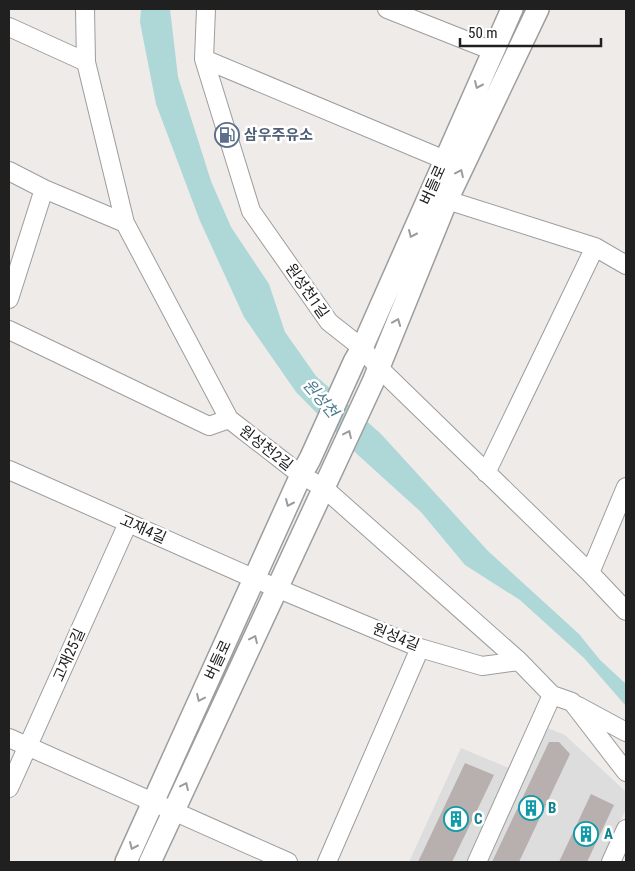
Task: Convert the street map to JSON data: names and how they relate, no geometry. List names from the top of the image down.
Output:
{
  "streets": {
    "street": [
      "버들로",
      "원성천1길",
      "원성천2길",
      "고재4길",
      "원성4길",
      "고재25길"
    ]
  },
  "crossings": [
    ["버들로", "원성천1길"],
    ["버들로", "원성천2길"],
    ["버들로", "고재4길"],
    ["버들로", "원성4길"],
    ["원성천2길", "원성4길"],
    ["고재4길", "원성4길"],
    ["고재4길", "고재25길"]
  ],
  "water": ["원성천"],
  "places": {
    "fuel station": ["삼우주유소"],
    "building": ["B", "C", "A"]
  },
  "scale_bar": "50 m"
}
